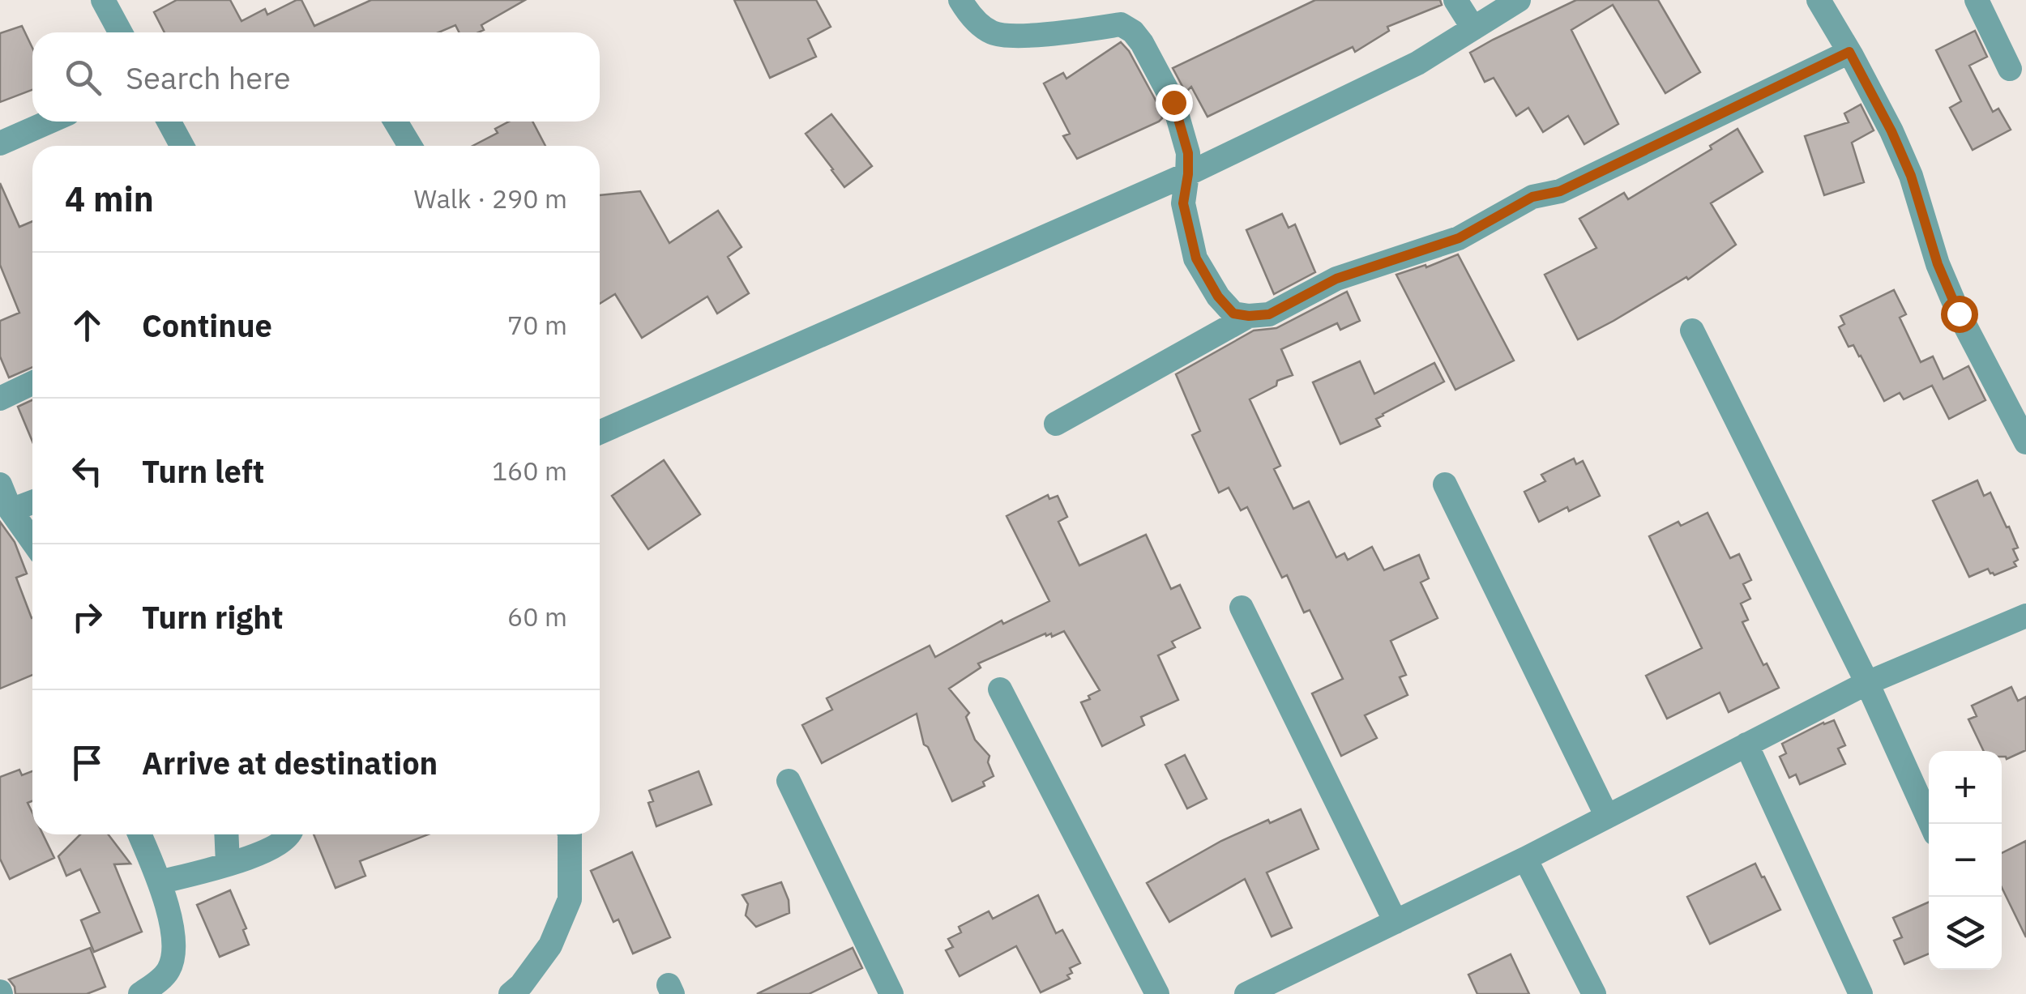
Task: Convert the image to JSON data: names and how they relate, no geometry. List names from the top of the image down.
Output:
{
  "page": {
    "search": "Search here",
    "heading": ["4 min", "Walk · 290 m"],
    "list": [
      ["Continue", "70 m"],
      ["Turn left", "160 m"],
      ["Turn right", "60 m"],
      "Arrive at destination"
    ],
    "map_buttons": ["+", "−"]
  }
}
